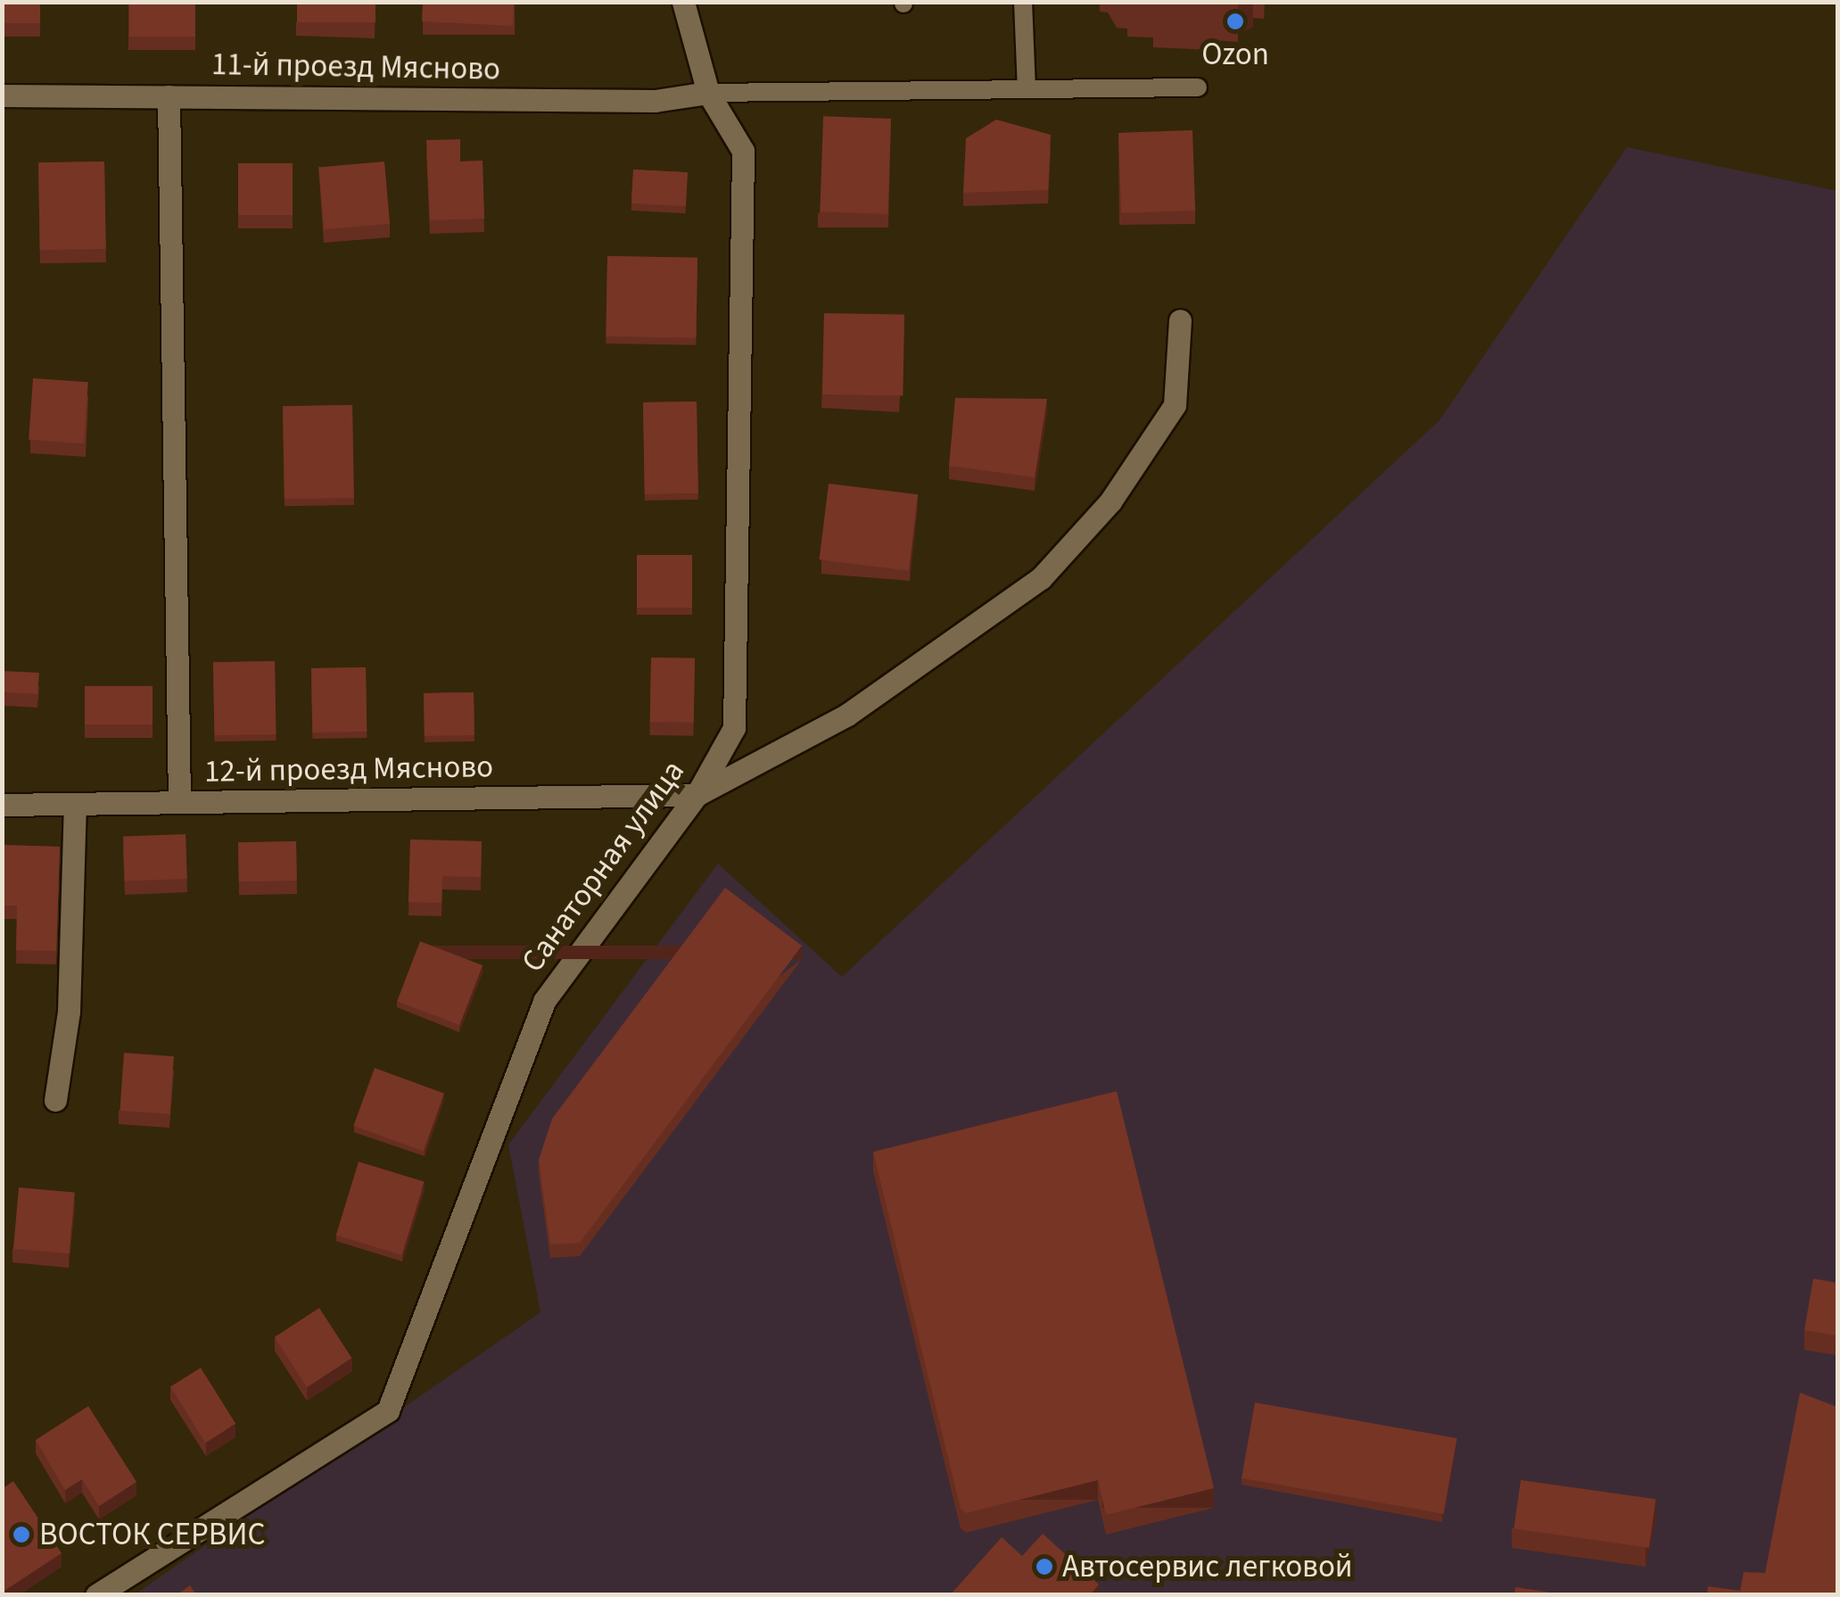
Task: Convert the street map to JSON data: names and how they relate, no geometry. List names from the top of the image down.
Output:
{
  "streets": {
    "street": ["11-й проезд Мясново", "12-й проезд Мясново", "Санаторная улица"]
  },
  "crossings": [
    ["11-й проезд Мясново", "Санаторная улица"],
    ["12-й проезд Мясново", "Санаторная улица"]
  ],
  "places": ["Ozon", "ВОСТОК СЕРВИС", "Автосервис легковой"]
}
